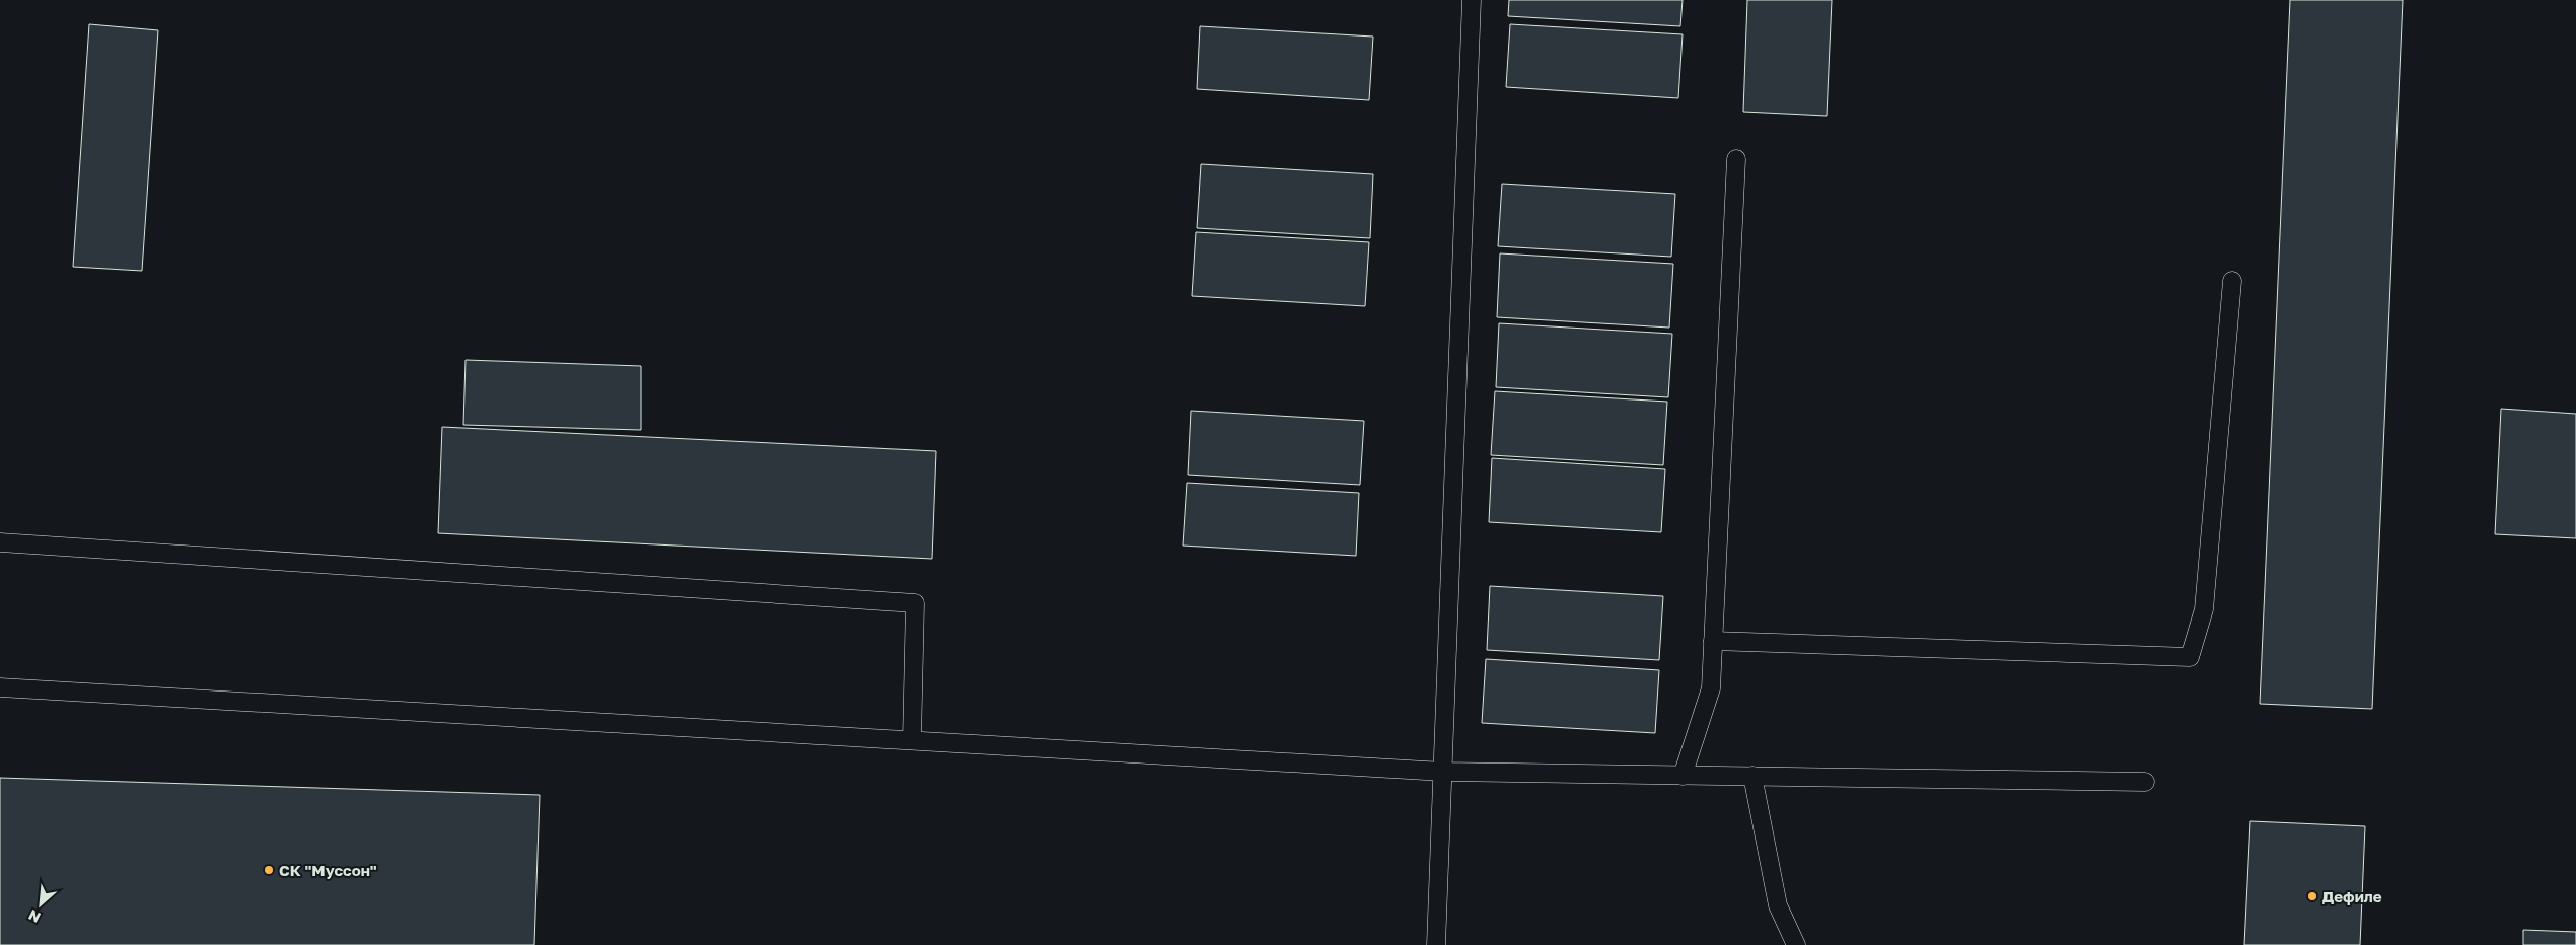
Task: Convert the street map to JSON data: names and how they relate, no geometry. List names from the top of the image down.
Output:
{
  "places": ["СК \"Муссон\"", "Дефиле"],
  "north": "bottom left"
}
